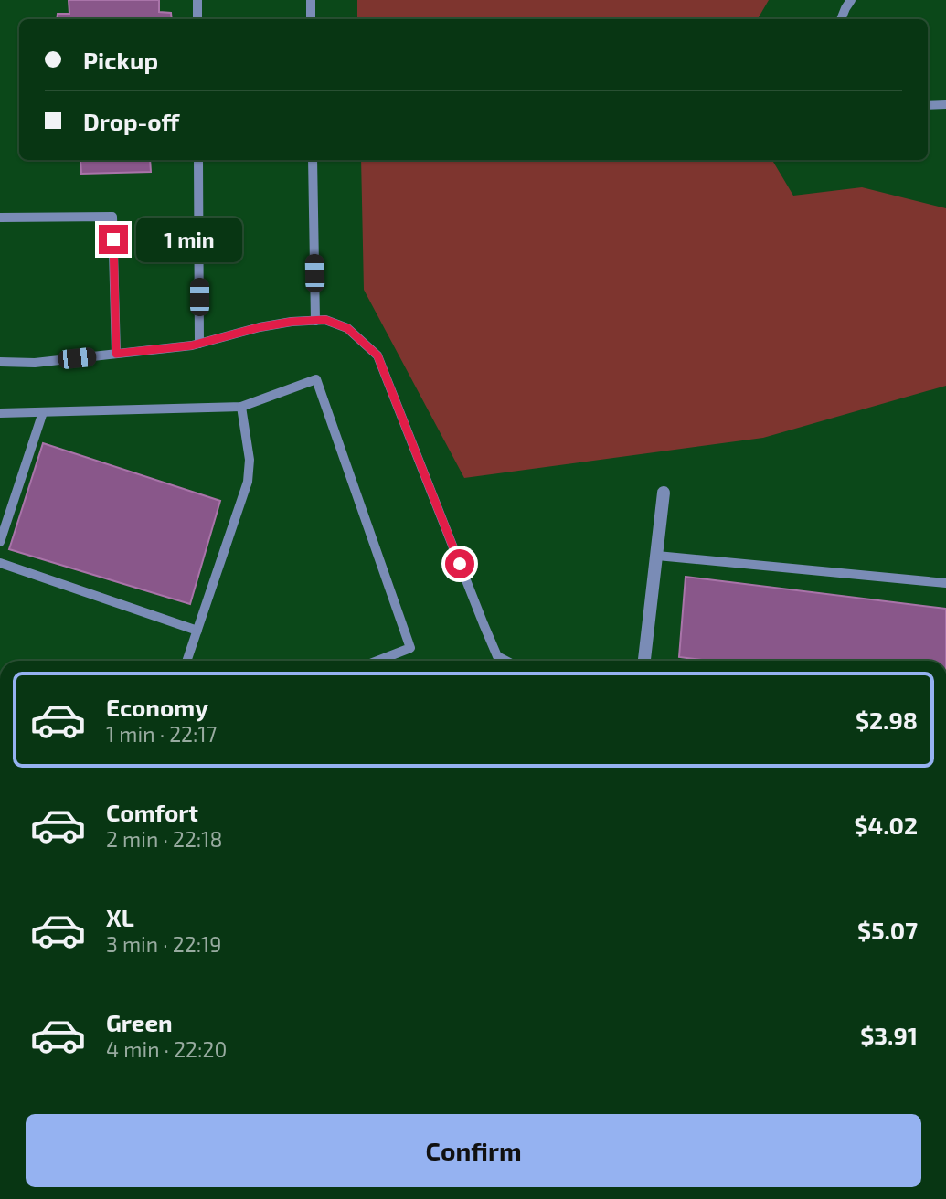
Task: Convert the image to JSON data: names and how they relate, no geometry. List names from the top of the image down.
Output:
{
  "page": {
    "banner": ["Pickup", "Drop-off"],
    "bubble": "1 min",
    "list": [
      {
        "name": "Economy",
        "note": "1 min · 22:17",
        "value": "$2.98"
      },
      {
        "name": "Comfort",
        "note": "2 min · 22:18",
        "value": "$4.02"
      },
      {
        "name": "XL",
        "note": "3 min · 22:19",
        "value": "$5.07"
      },
      {
        "name": "Green",
        "note": "4 min · 22:20",
        "value": "$3.91"
      }
    ],
    "buttons": "Confirm"
  }
}
